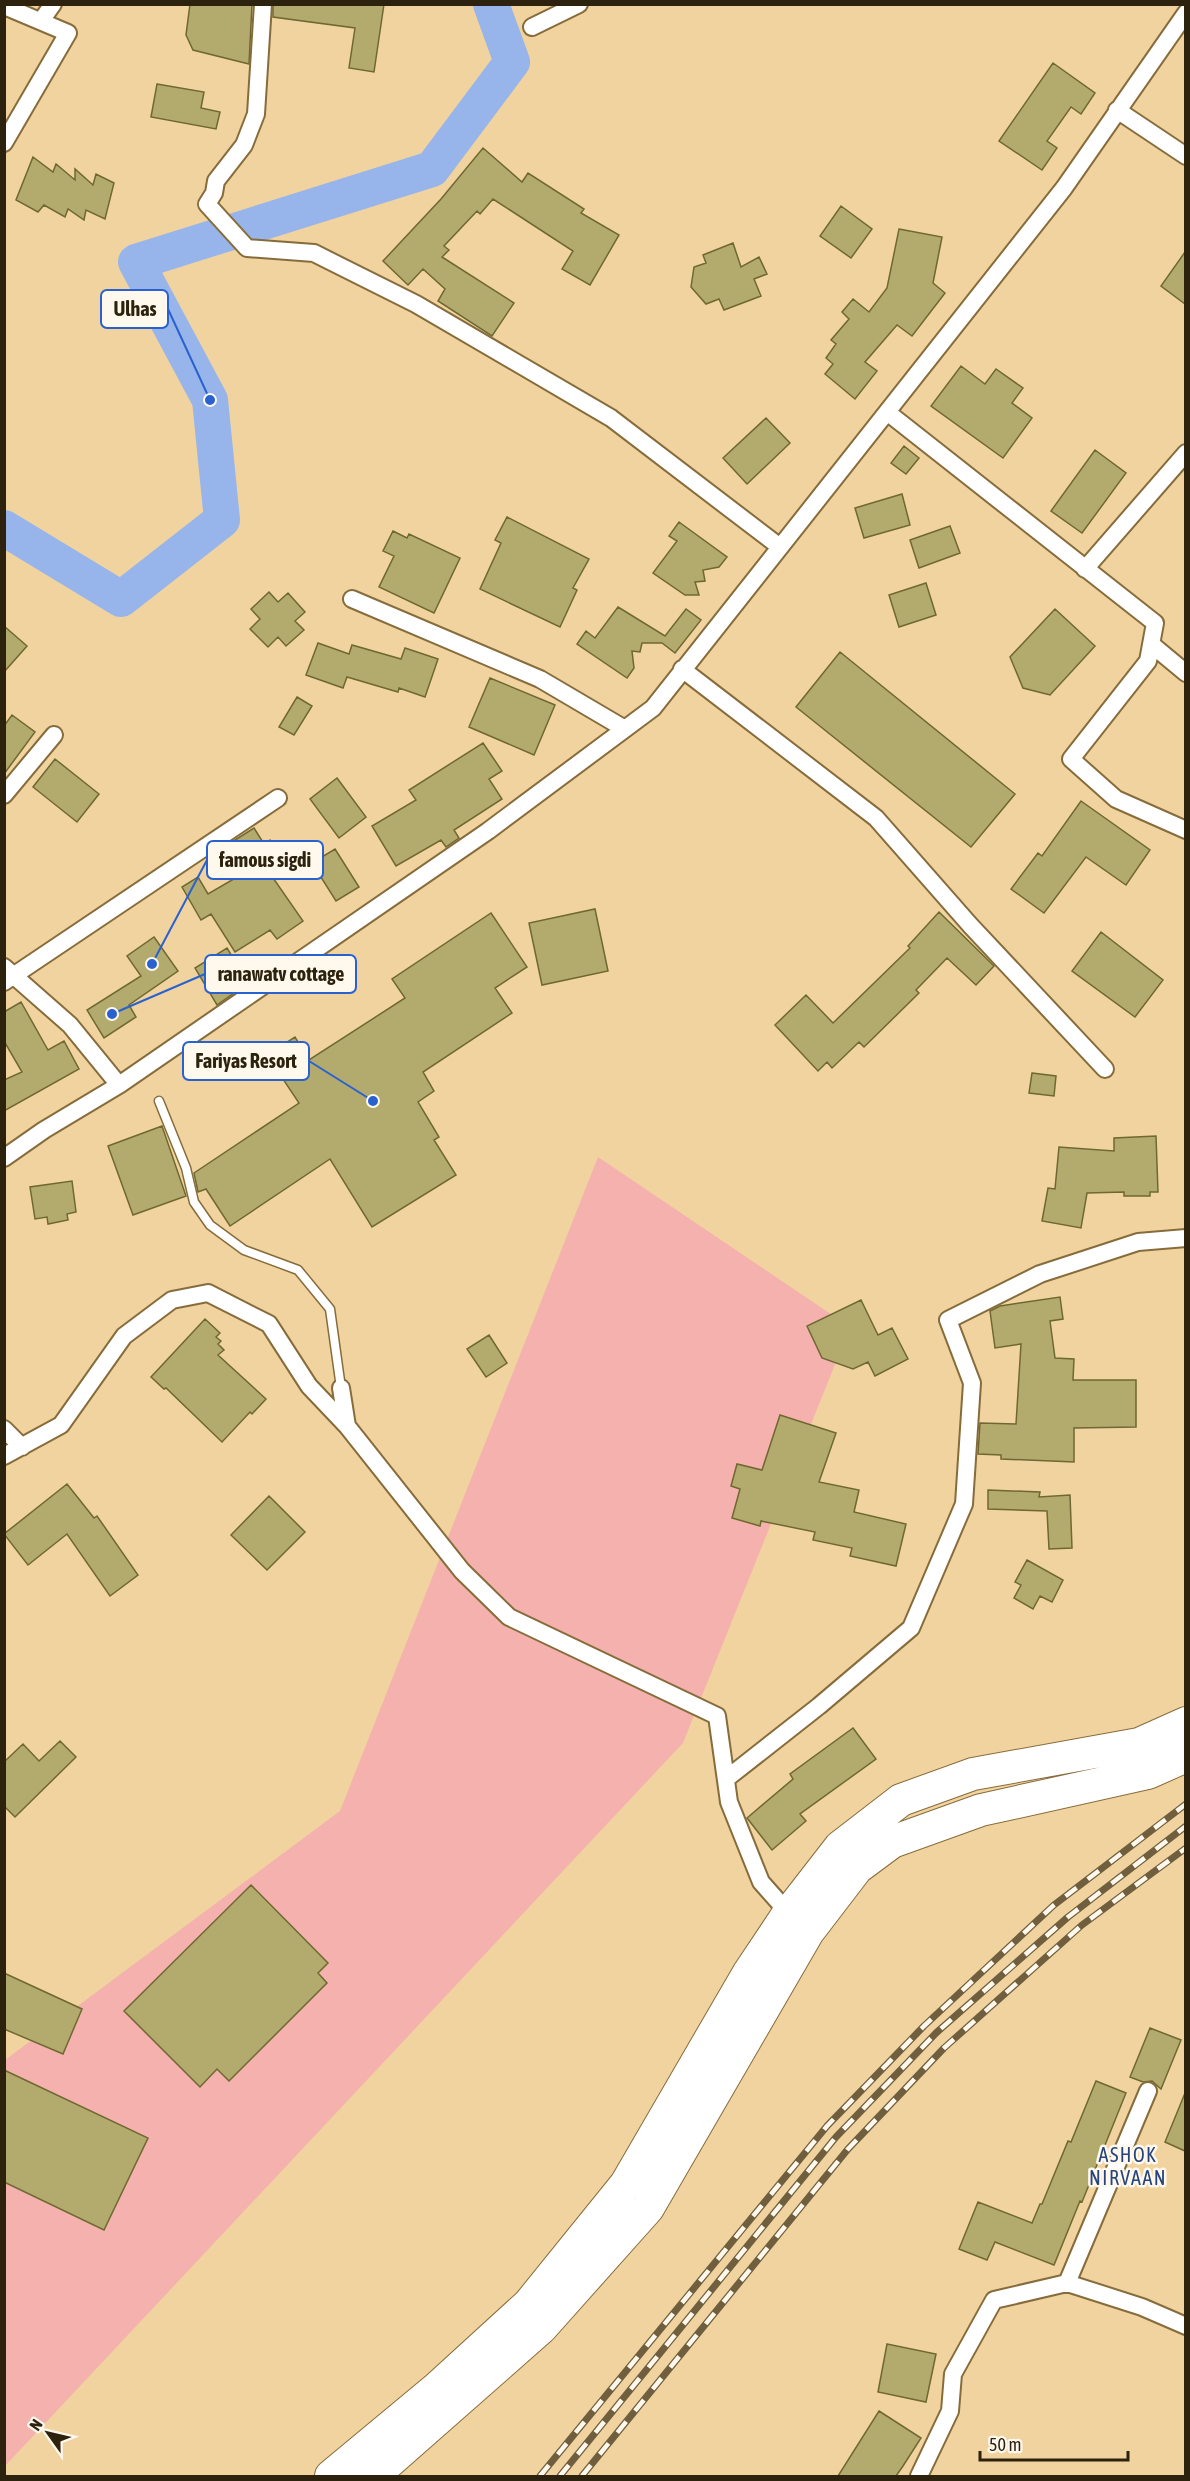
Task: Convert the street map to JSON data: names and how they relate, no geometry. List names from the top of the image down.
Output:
{
  "districts": ["ASHOK NIRVAAN"],
  "places": [
    "Ulhas",
    "famous sigdi",
    "ranawatv cottage",
    "Fariyas Resort"
  ],
  "scale_bar": "50 m",
  "north": "top left"
}
